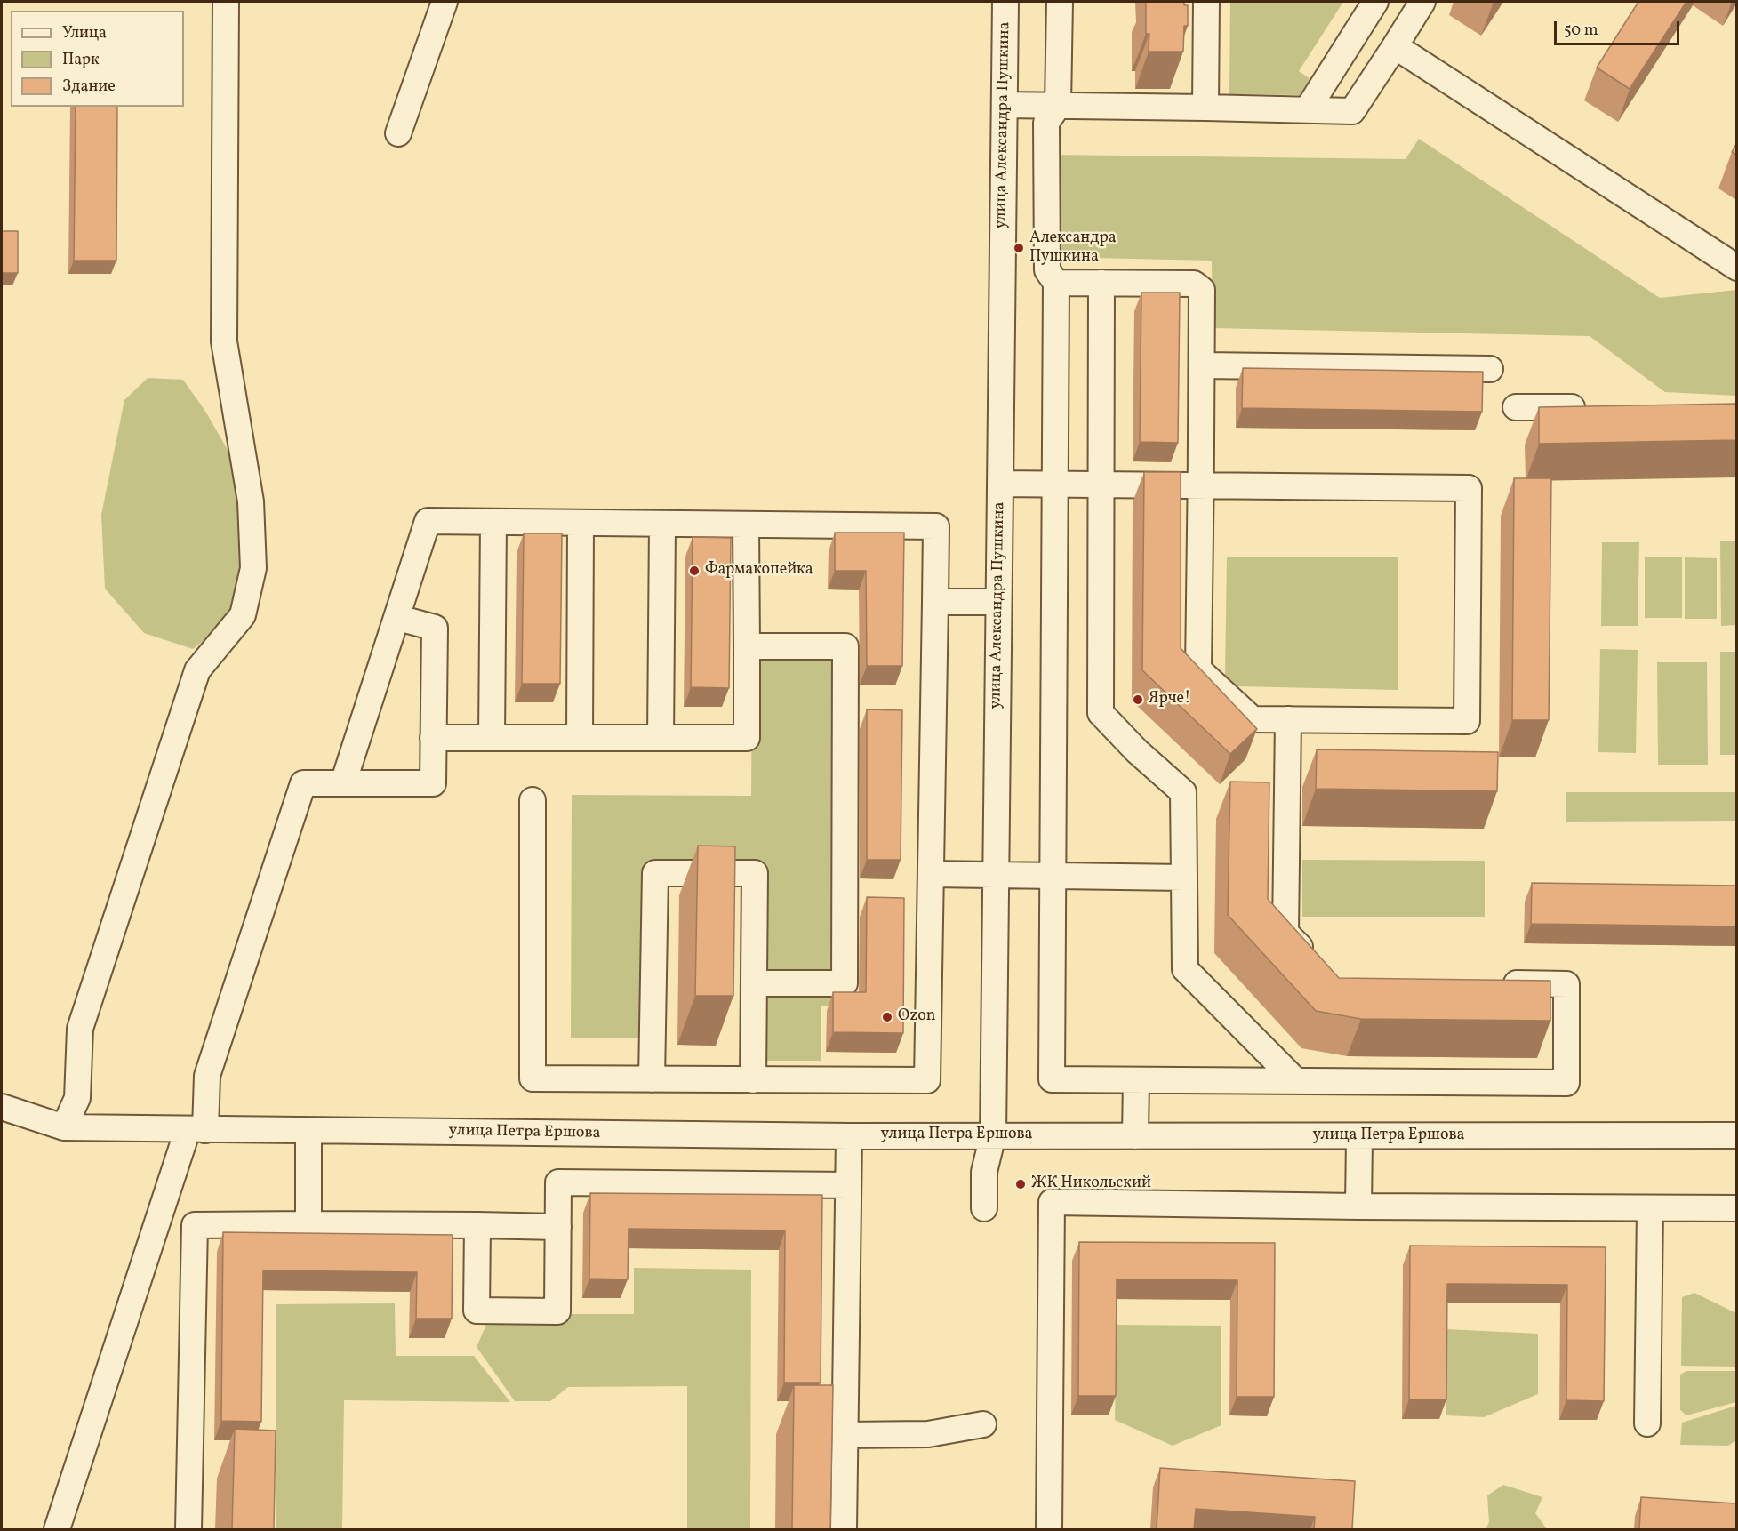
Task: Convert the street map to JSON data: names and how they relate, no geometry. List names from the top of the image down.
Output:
{
  "streets": {
    "street": ["улица Александра Пушкина", "улица Петра Ершова"]
  },
  "crossings": [
    ["улица Александра Пушкина", "улица Петра Ершова"]
  ],
  "places": [
    "Александра Пушкина",
    "Фармакопейка",
    "Ярче!",
    "Ozon",
    "ЖК Никольский"
  ],
  "legend": ["Улица", "Парк", "Здание"],
  "scale_bar": "50 m"
}
